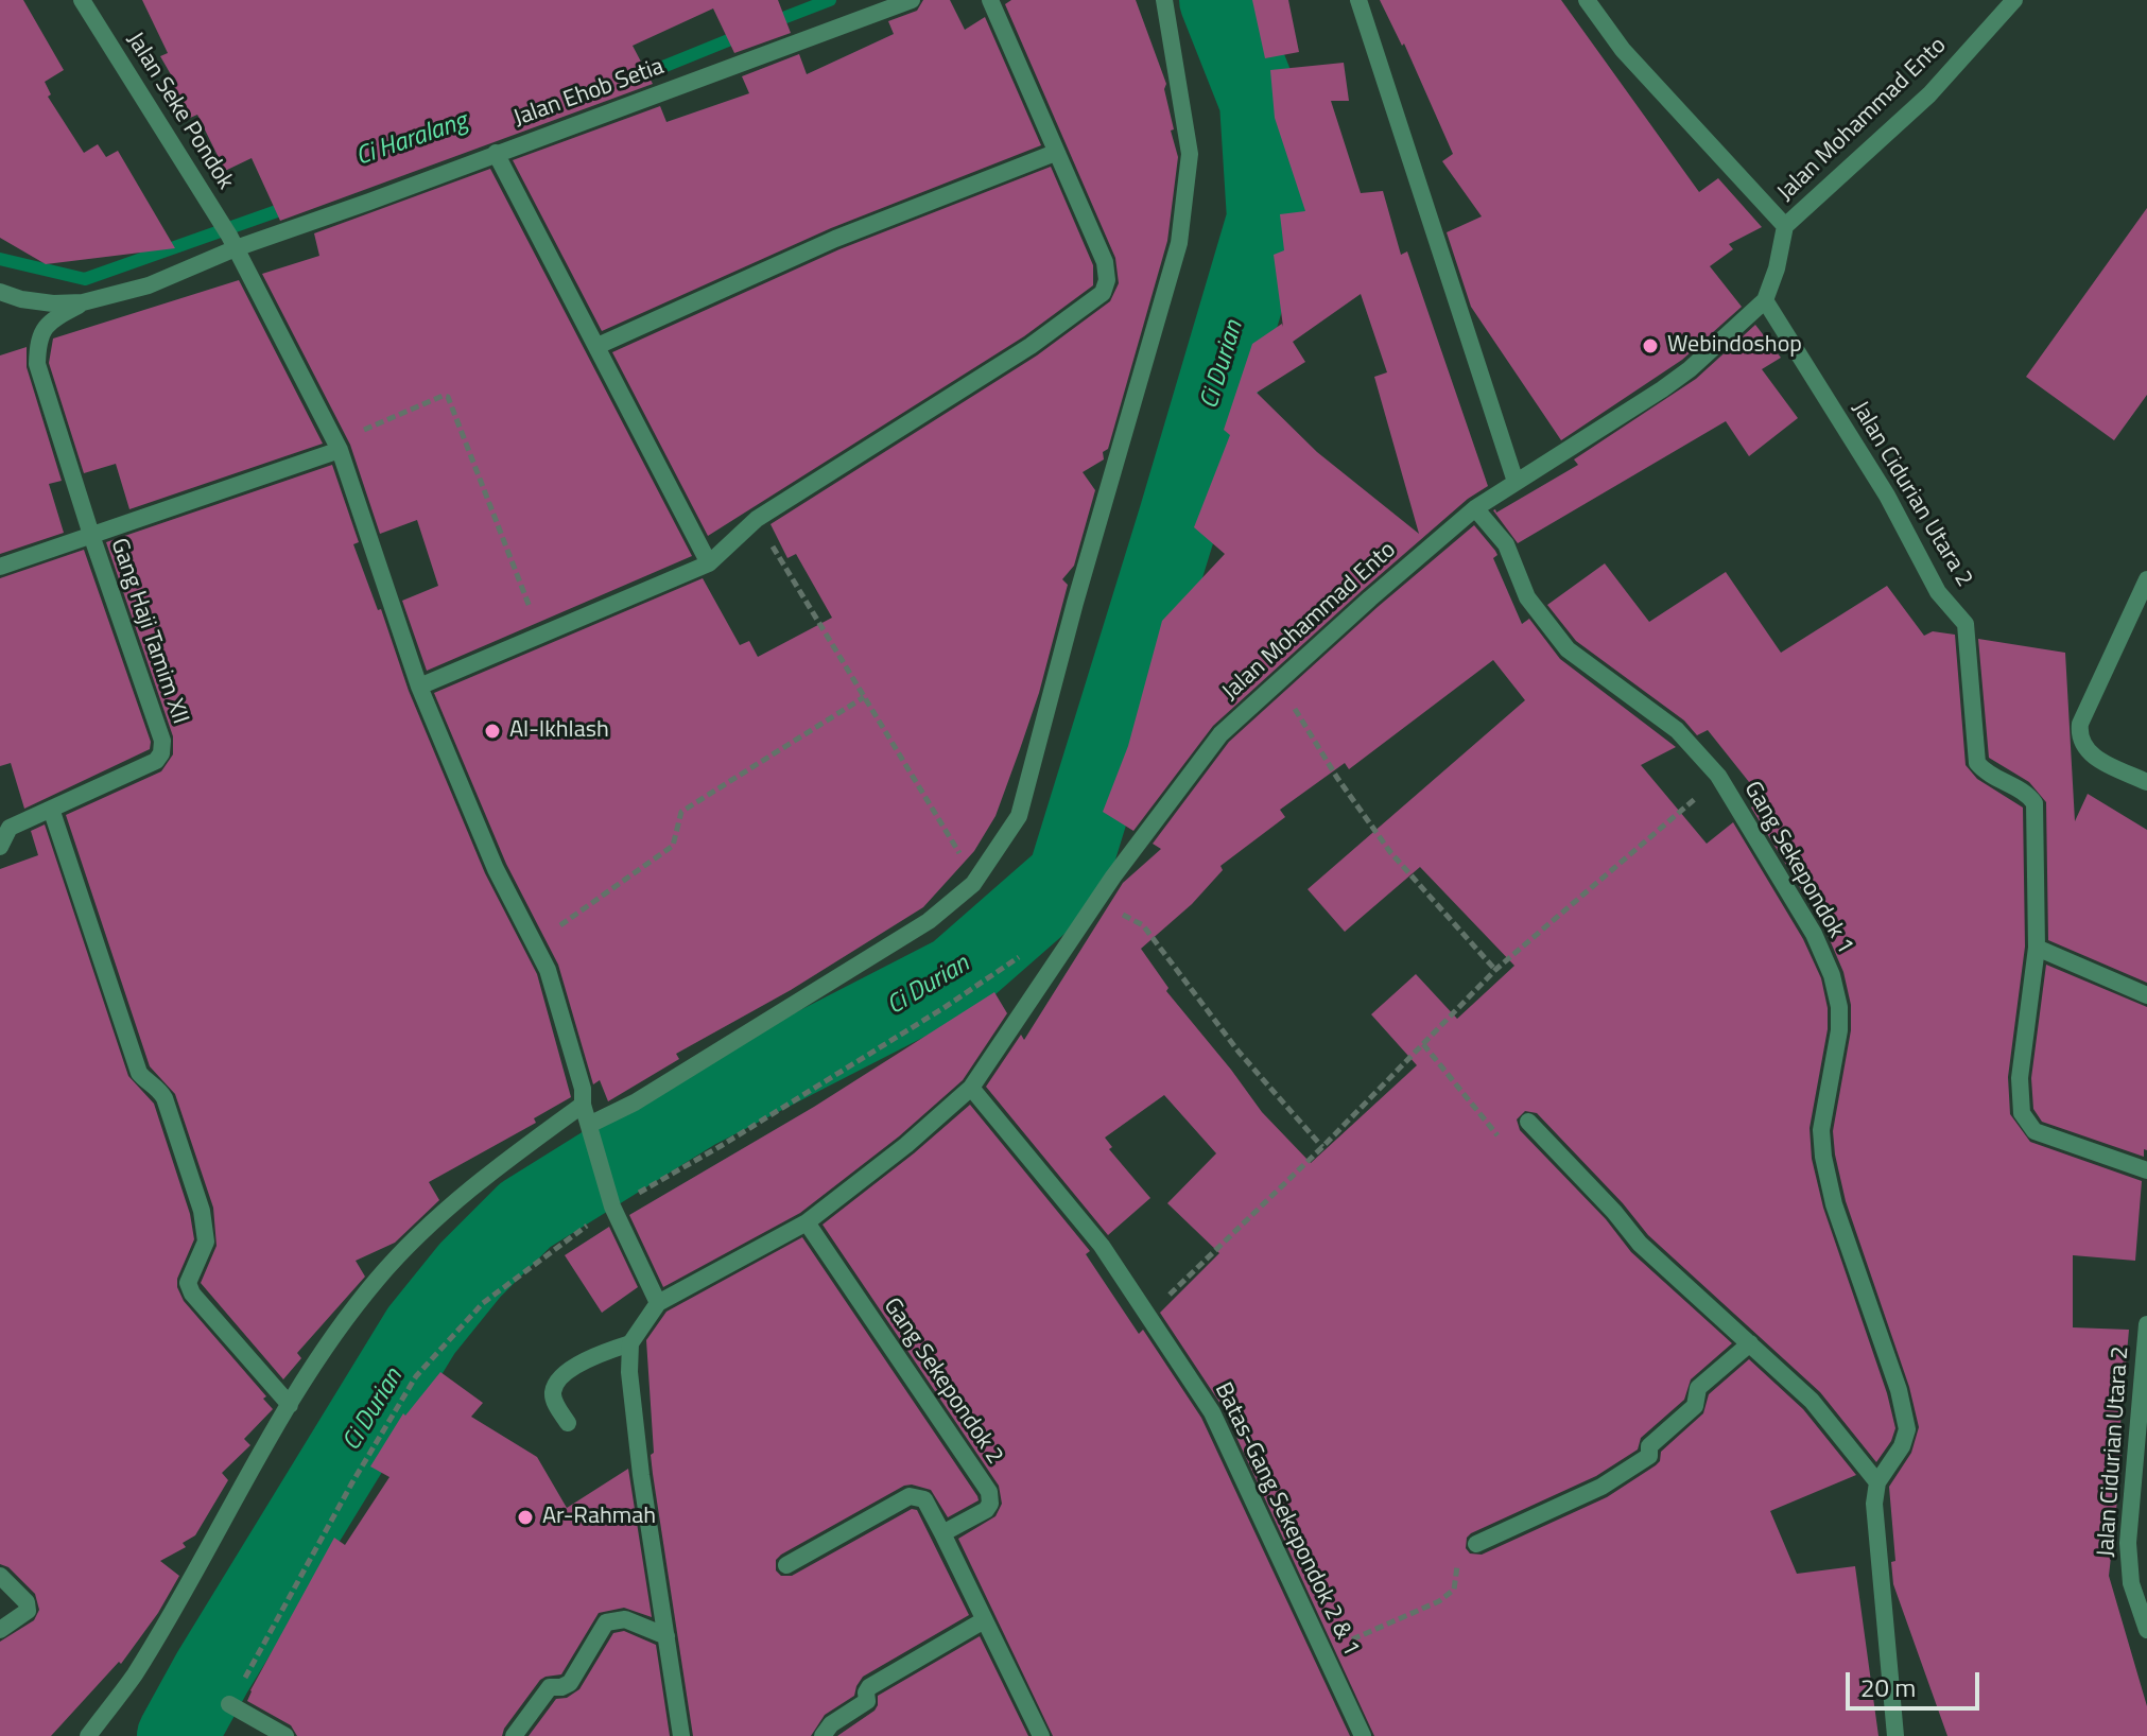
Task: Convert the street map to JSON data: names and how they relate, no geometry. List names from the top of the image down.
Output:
{
  "streets": {
    "street": [
      "Jalan Ehob Setia",
      "Jalan Seke Pondok",
      "Jalan Mohammad Ento",
      "Jalan Cidurian Utara 2",
      "Gang Haji Tamim XII",
      "Gang Sekepondok 1",
      "Gang Sekepondok 2",
      "Batas-Gang Sekepondok 2 & 1"
    ]
  },
  "crossings": [
    ["Jalan Ehob Setia", "Jalan Seke Pondok"],
    ["Jalan Seke Pondok", "Jalan Mohammad Ento"],
    ["Jalan Mohammad Ento", "Jalan Cidurian Utara 2"],
    ["Jalan Mohammad Ento", "Gang Sekepondok 1"],
    ["Jalan Mohammad Ento", "Gang Sekepondok 2"],
    ["Jalan Mohammad Ento", "Batas-Gang Sekepondok 2 & 1"]
  ],
  "water": ["Ci Haralang", "Ci Durian"],
  "places": ["Webindoshop", "Al-Ikhlash", "Ar-Rahmah"],
  "scale_bar": "20 m"
}
